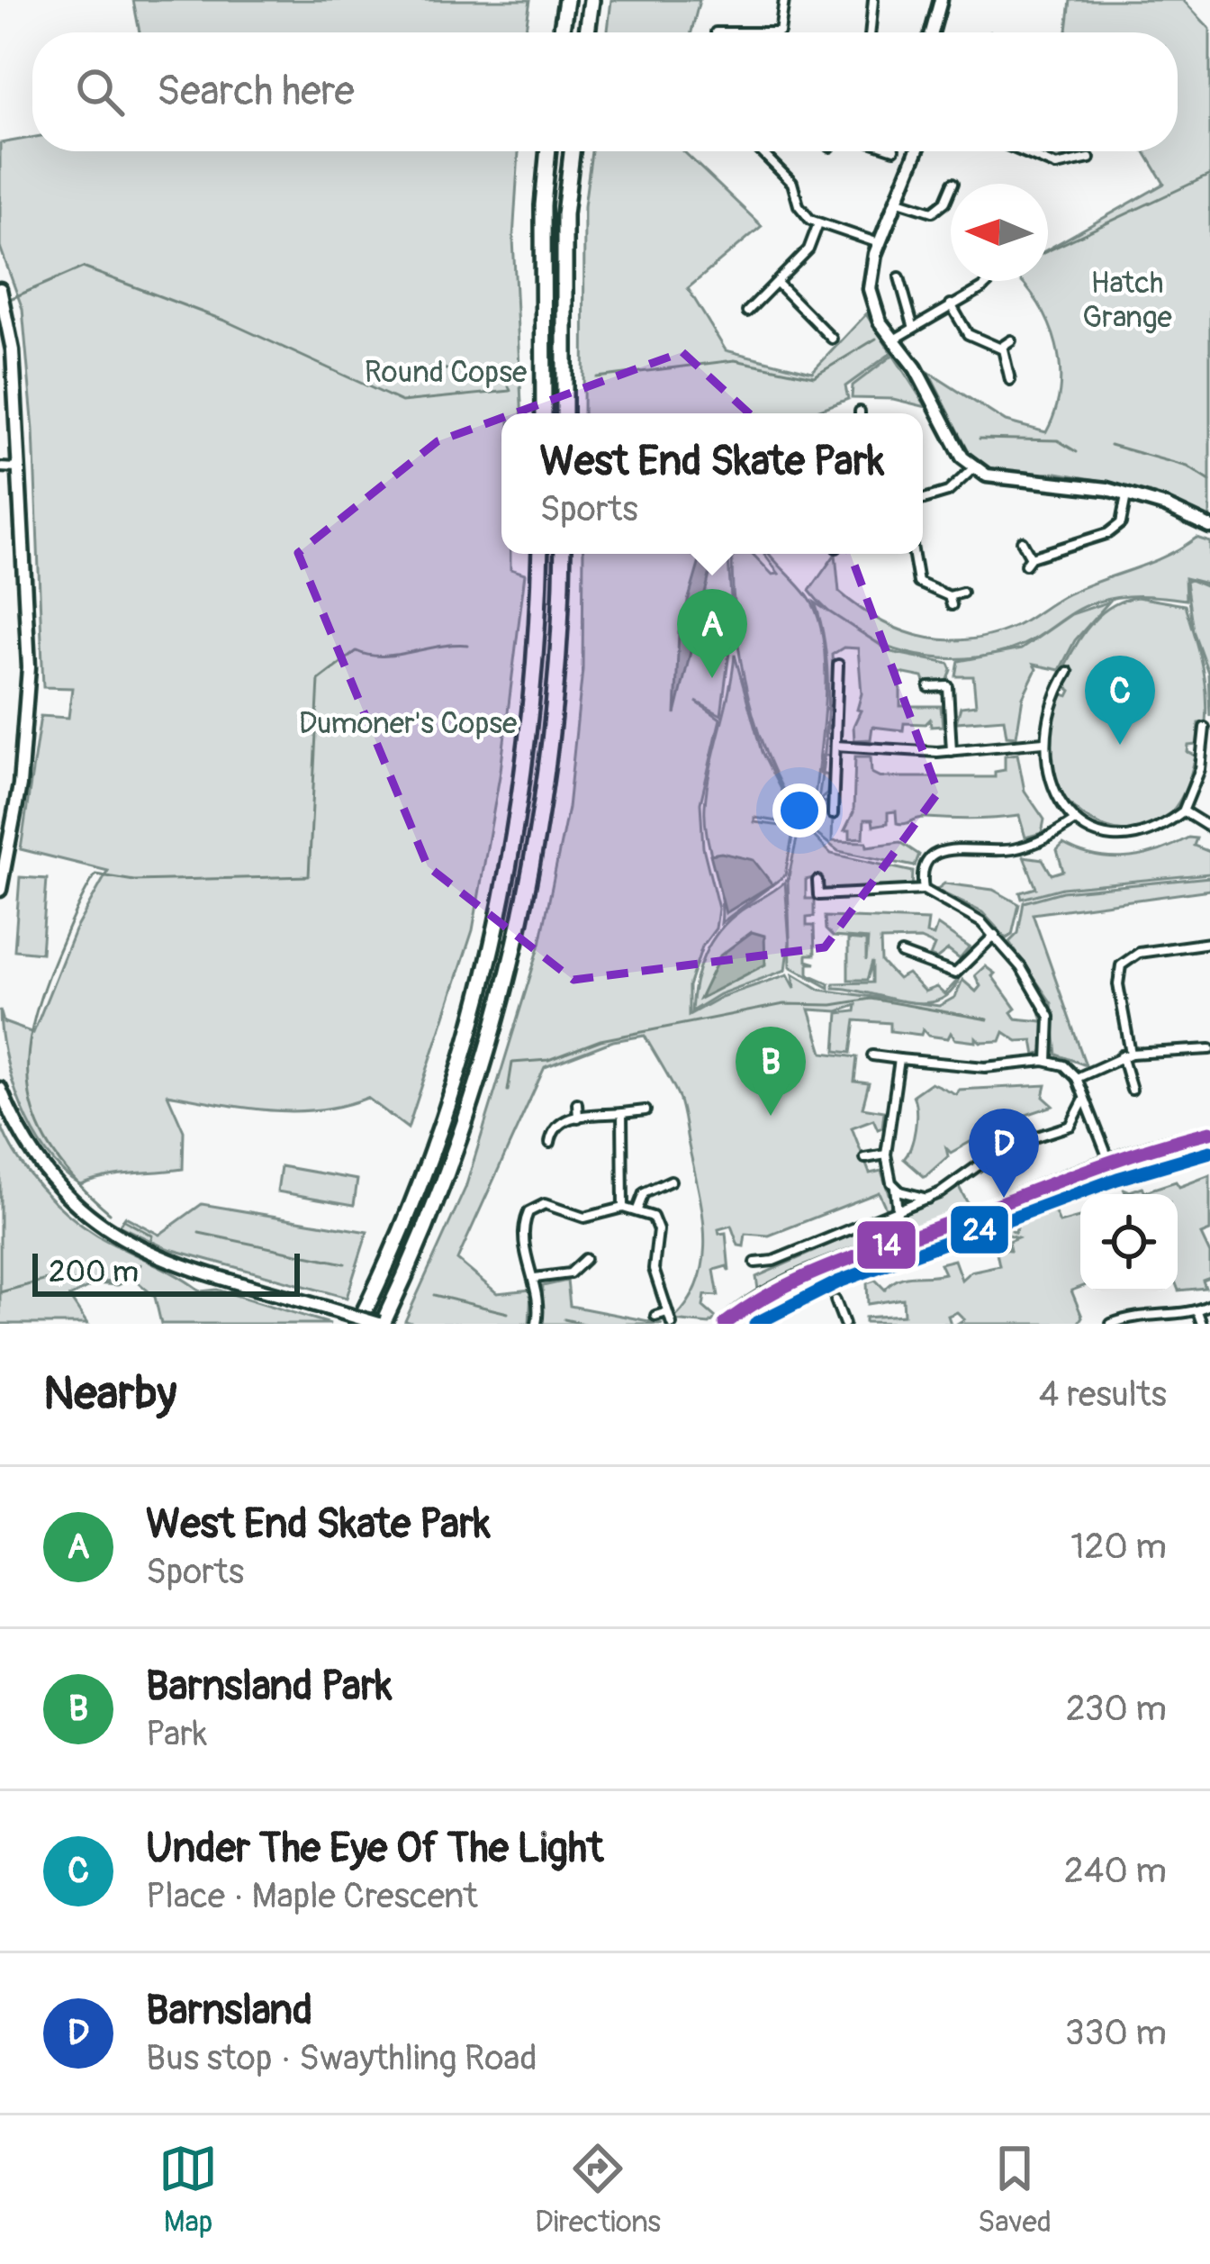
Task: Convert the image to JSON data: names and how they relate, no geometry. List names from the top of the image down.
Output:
{
  "parks": ["Hatch Grange", "Round Copse", "Dumoner's Copse"],
  "lines": ["transit line 14", "transit line 24"],
  "scale_bar": "200 m",
  "north": "left",
  "page": {
    "search": "Search here",
    "popup": ["West End Skate Park", "Sports"],
    "pins": [
      "A",
      "C",
      "B",
      "D"
    ],
    "scale": "200 m",
    "heading": ["Nearby", "4 results"],
    "list": [
      {
        "mark": "A",
        "name": "West End Skate Park",
        "note": "Sports",
        "value": "120 m"
      },
      {
        "mark": "B",
        "name": "Barnsland Park",
        "note": "Park",
        "value": "230 m"
      },
      {
        "mark": "C",
        "name": "Under The Eye Of The Light",
        "note": "Place · Maple Crescent",
        "value": "240 m"
      },
      {
        "mark": "D",
        "name": "Barnsland",
        "note": "Bus stop · Swaythling Road",
        "value": "330 m"
      }
    ],
    "nav": ["Map", "Directions", "Saved"]
  }
}
